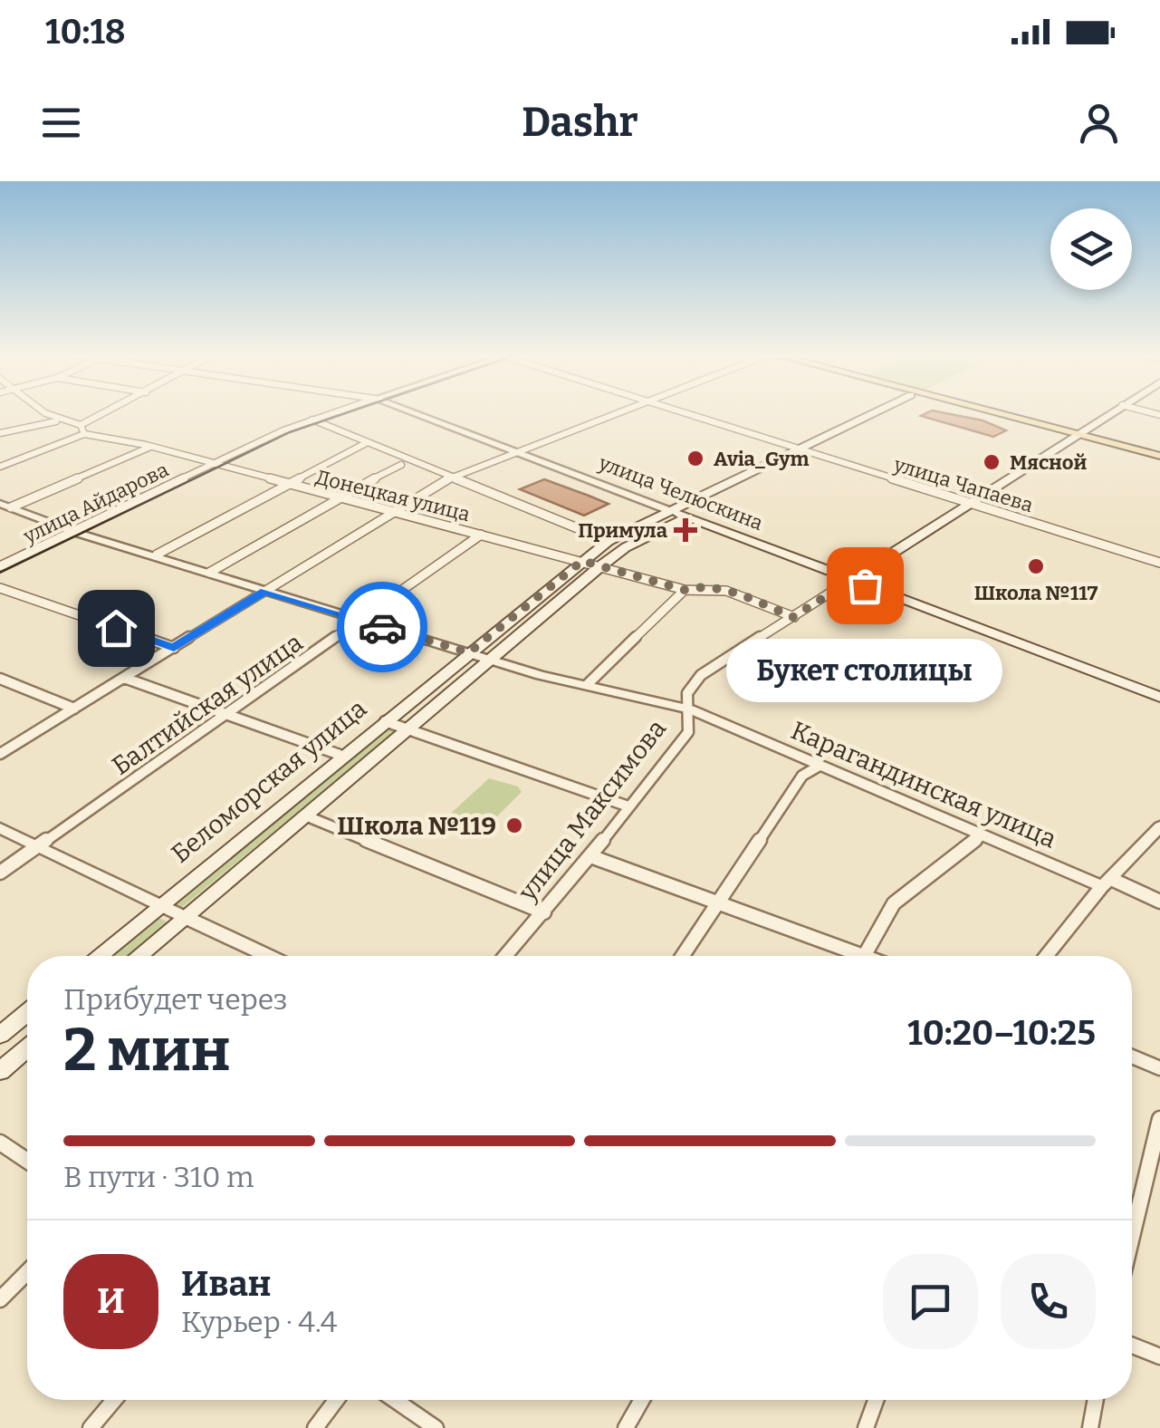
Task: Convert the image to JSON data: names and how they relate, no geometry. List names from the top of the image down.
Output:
{
  "streets": {
    "main road": ["улица Челюскина", "Беломорская улица", "улица Максимова"],
    "street": [
      "улица Чапаева",
      "Донецкая улица",
      "улица Айдарова",
      "Балтийская улица",
      "Карагандинская улица"
    ]
  },
  "crossings": [
    ["улица Чапаева", "Беломорская улица"],
    ["улица Чапаева", "улица Максимова"],
    ["улица Челюскина", "Беломорская улица"],
    ["улица Челюскина", "улица Максимова"],
    ["Донецкая улица", "улица Айдарова"],
    ["Донецкая улица", "Балтийская улица"],
    ["Донецкая улица", "Беломорская улица"],
    ["Донецкая улица", "улица Максимова"],
    ["улица Айдарова", "Карагандинская улица"],
    ["Балтийская улица", "Карагандинская улица"],
    ["Беломорская улица", "Карагандинская улица"],
    ["Карагандинская улица", "улица Максимова"]
  ],
  "places": {
    "other": [
      "Avia_Gym",
      "Мясной",
      "Школа №117",
      "Букет столицы",
      "Школа №119"
    ],
    "health": ["Примула"]
  },
  "page": {
    "status": "10:18",
    "header": "Dashr",
    "bubble": "Букет столицы",
    "heading": ["2 мин", "Прибудет через", "10:20–10:25"],
    "panel": ["Иван", "Курьер · 4.4"],
    "bar": "В пути · 310 m",
    "round": "И"
  }
}
